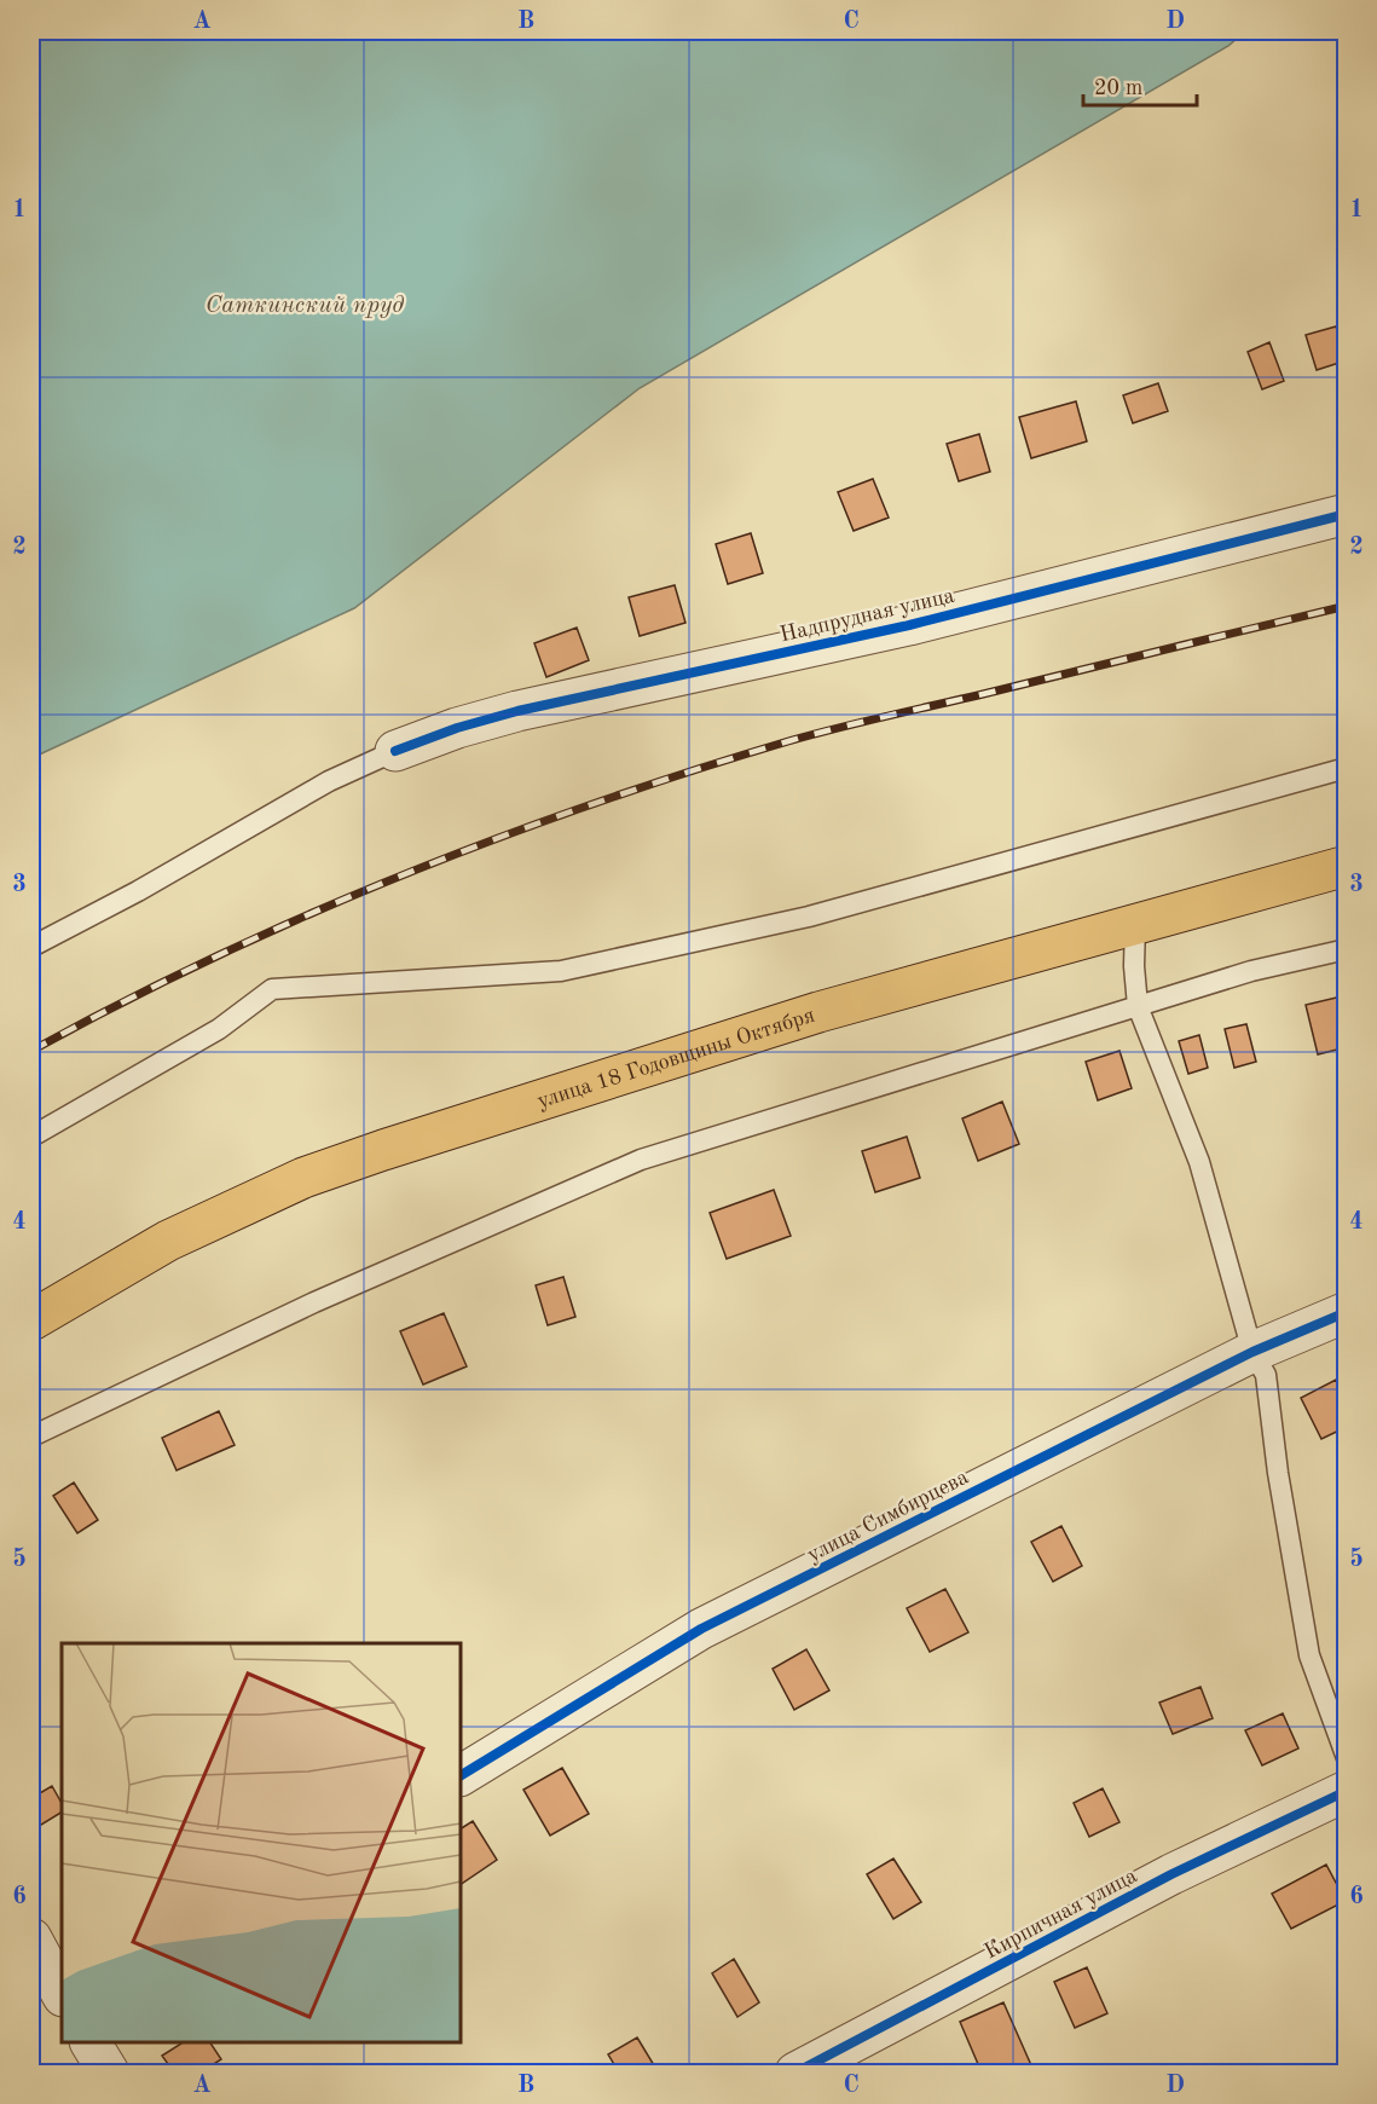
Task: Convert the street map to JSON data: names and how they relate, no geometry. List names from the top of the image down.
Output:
{
  "streets": {
    "main road": ["улица 18 Годовщины Октября"],
    "street": ["Надпрудная улица", "улица Симбирцева", "Кирпичная улица"]
  },
  "water": ["Саткинский пруд"],
  "scale_bar": "20 m",
  "grid": {
    "columns": [
      "A",
      "B",
      "C",
      "D"
    ],
    "rows": [
      "1",
      "2",
      "3",
      "4",
      "5",
      "6"
    ]
  }
}
